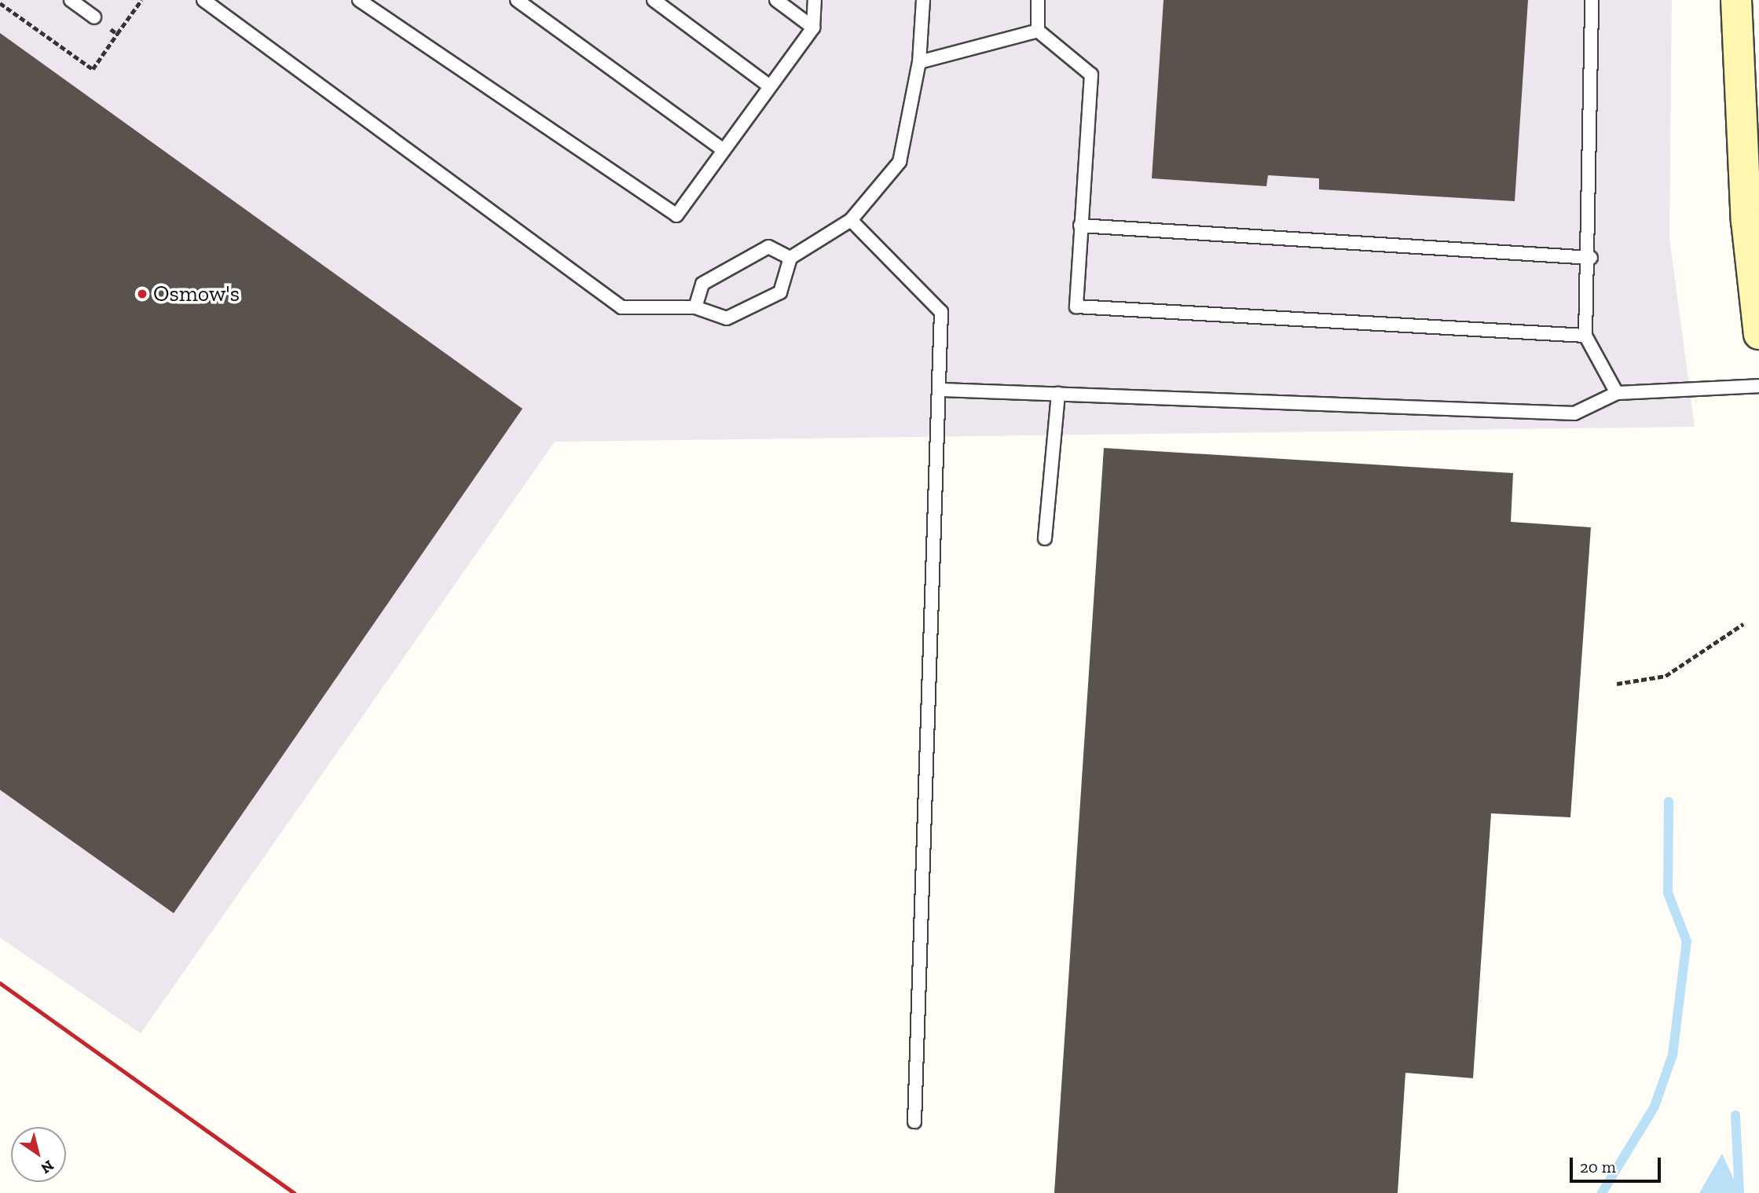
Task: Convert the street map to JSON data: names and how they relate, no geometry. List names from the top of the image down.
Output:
{
  "places": ["Osmow's"],
  "scale_bar": "20 m",
  "north": "bottom right"
}
